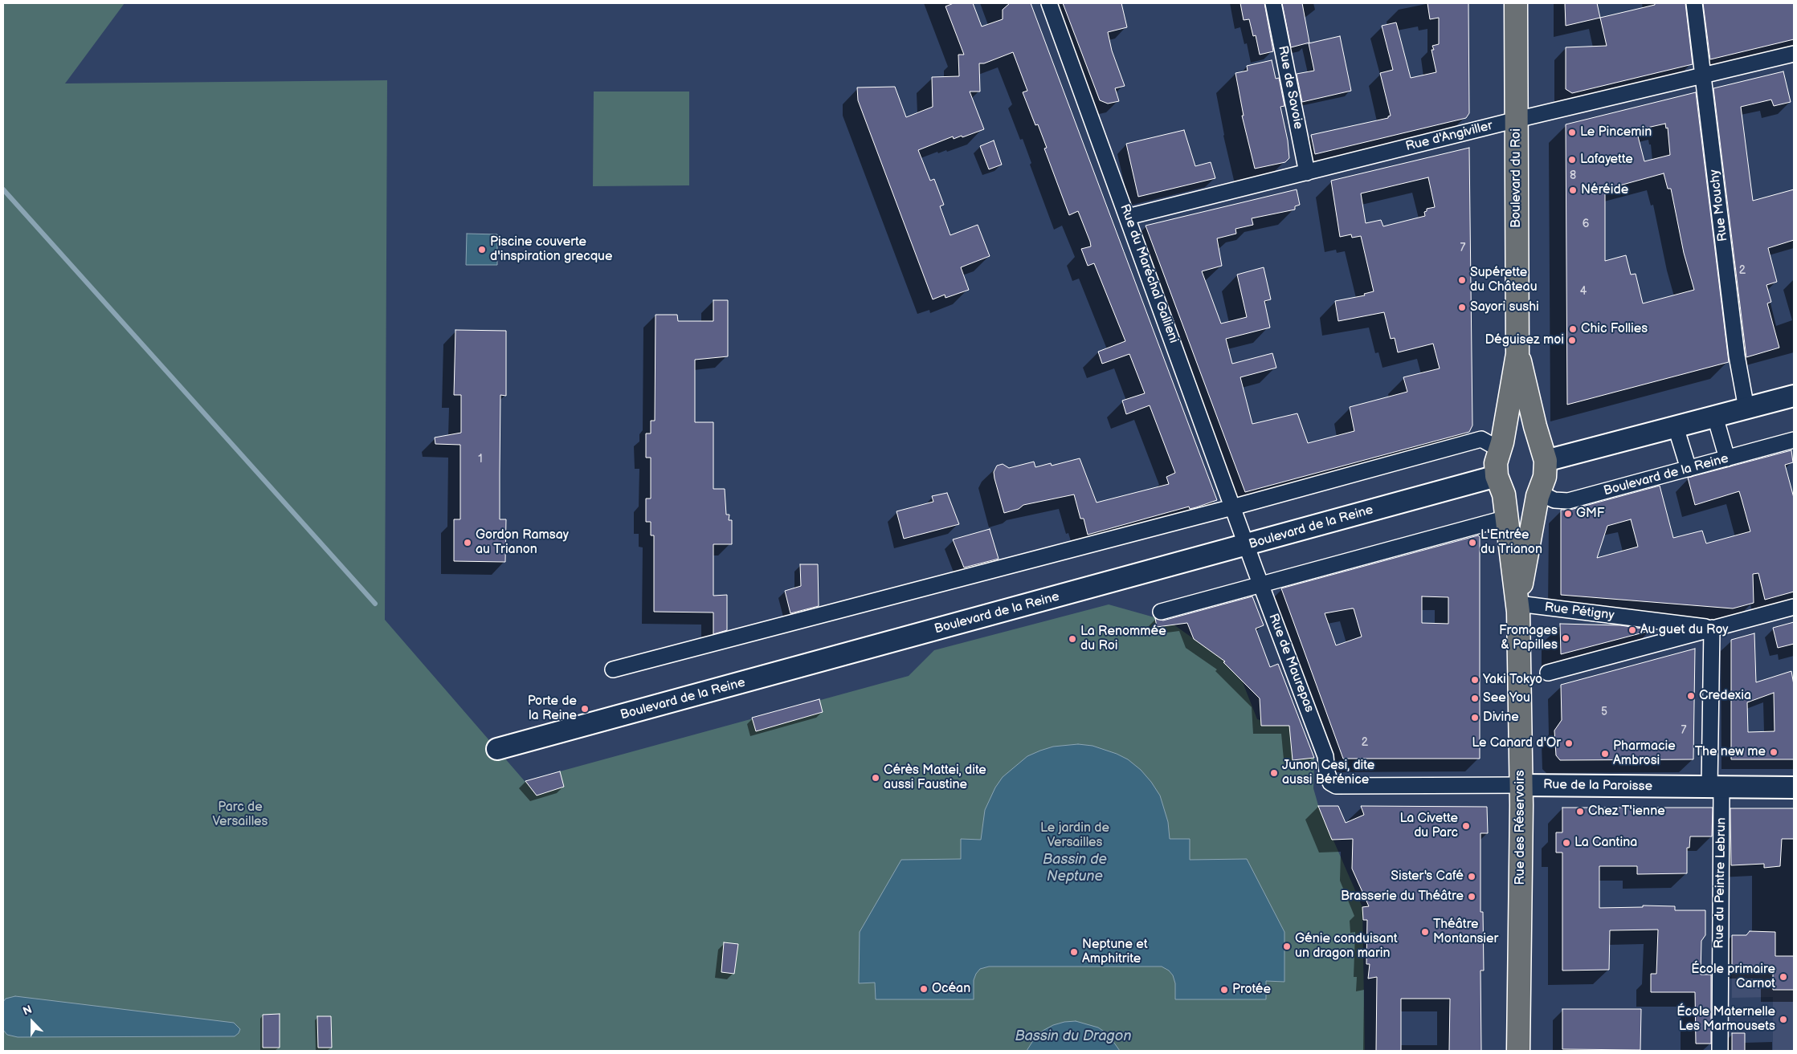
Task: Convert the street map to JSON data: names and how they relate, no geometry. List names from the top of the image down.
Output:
{
  "streets": {
    "main road": ["Boulevard du Roi", "Boulevard de la Reine", "Rue des Réservoirs"],
    "street": [
      "Rue de Savoie",
      "Rue d'Angiviller",
      "Rue Mouchy",
      "Rue du Maréchal Gallieni",
      "Rue Pétigny",
      "Rue de Maurepas",
      "Rue de la Paroisse",
      "Rue du Peintre Lebrun"
    ]
  },
  "crossings": [
    ["Rue de Savoie", "Rue d'Angiviller"],
    ["Rue d'Angiviller", "Boulevard du Roi"],
    ["Rue d'Angiviller", "Rue Mouchy"],
    ["Rue d'Angiviller", "Rue du Maréchal Gallieni"],
    ["Boulevard du Roi", "Boulevard de la Reine"],
    ["Boulevard du Roi", "Rue des Réservoirs"],
    ["Rue du Maréchal Gallieni", "Boulevard de la Reine"],
    ["Rue du Maréchal Gallieni", "Rue de Maurepas"],
    ["Boulevard de la Reine", "Rue de Maurepas"],
    ["Boulevard de la Reine", "Rue des Réservoirs"],
    ["Rue Pétigny", "Rue des Réservoirs"],
    ["Rue Pétigny", "Rue du Peintre Lebrun"],
    ["Rue de Maurepas", "Rue de la Paroisse"],
    ["Rue de la Paroisse", "Rue des Réservoirs"],
    ["Rue de la Paroisse", "Rue du Peintre Lebrun"]
  ],
  "water": ["Bassin de Neptune", "Bassin du Dragon"],
  "parks": ["Parc de Versailles", "Le jardin de Versailles"],
  "places": [
    "Le Pincemin",
    "Lafayette",
    "Néréide",
    "Piscine couverte d'inspiration grecque",
    "Supérette du Château",
    "Sayori sushi",
    "Chic Follies",
    "Déguisez moi",
    "GMF",
    "Gordon Ramsay au Trianon",
    "L'Entrée du Trianon",
    "Au guet du Roy",
    "Fromages & Papilles",
    "La Renommée du Roi",
    "Yaki Tokyo",
    "Credexia",
    "See You",
    "Porte de la Reine",
    "Divine",
    "Le Canard d'Or",
    "The new me",
    "Pharmacie Ambrosi",
    "Junon Cesi, dite aussi Bérénice",
    "Cérès Mattei, dite aussi Faustine",
    "Chez T'ienne",
    "La Civette du Parc",
    "La Cantina",
    "Sister's Café",
    "Brasserie du Théâtre",
    "Théâtre Montansier",
    "Génie conduisant un dragon marin",
    "Neptune et Amphitrite",
    "École primaire Carnot",
    "Océan",
    "Protée",
    "École Maternelle Les Marmousets"
  ],
  "house_numbers": [
    "8",
    "6",
    "7",
    "2",
    "4",
    "1",
    "5",
    "7",
    "2"
  ],
  "north": "top"
}
